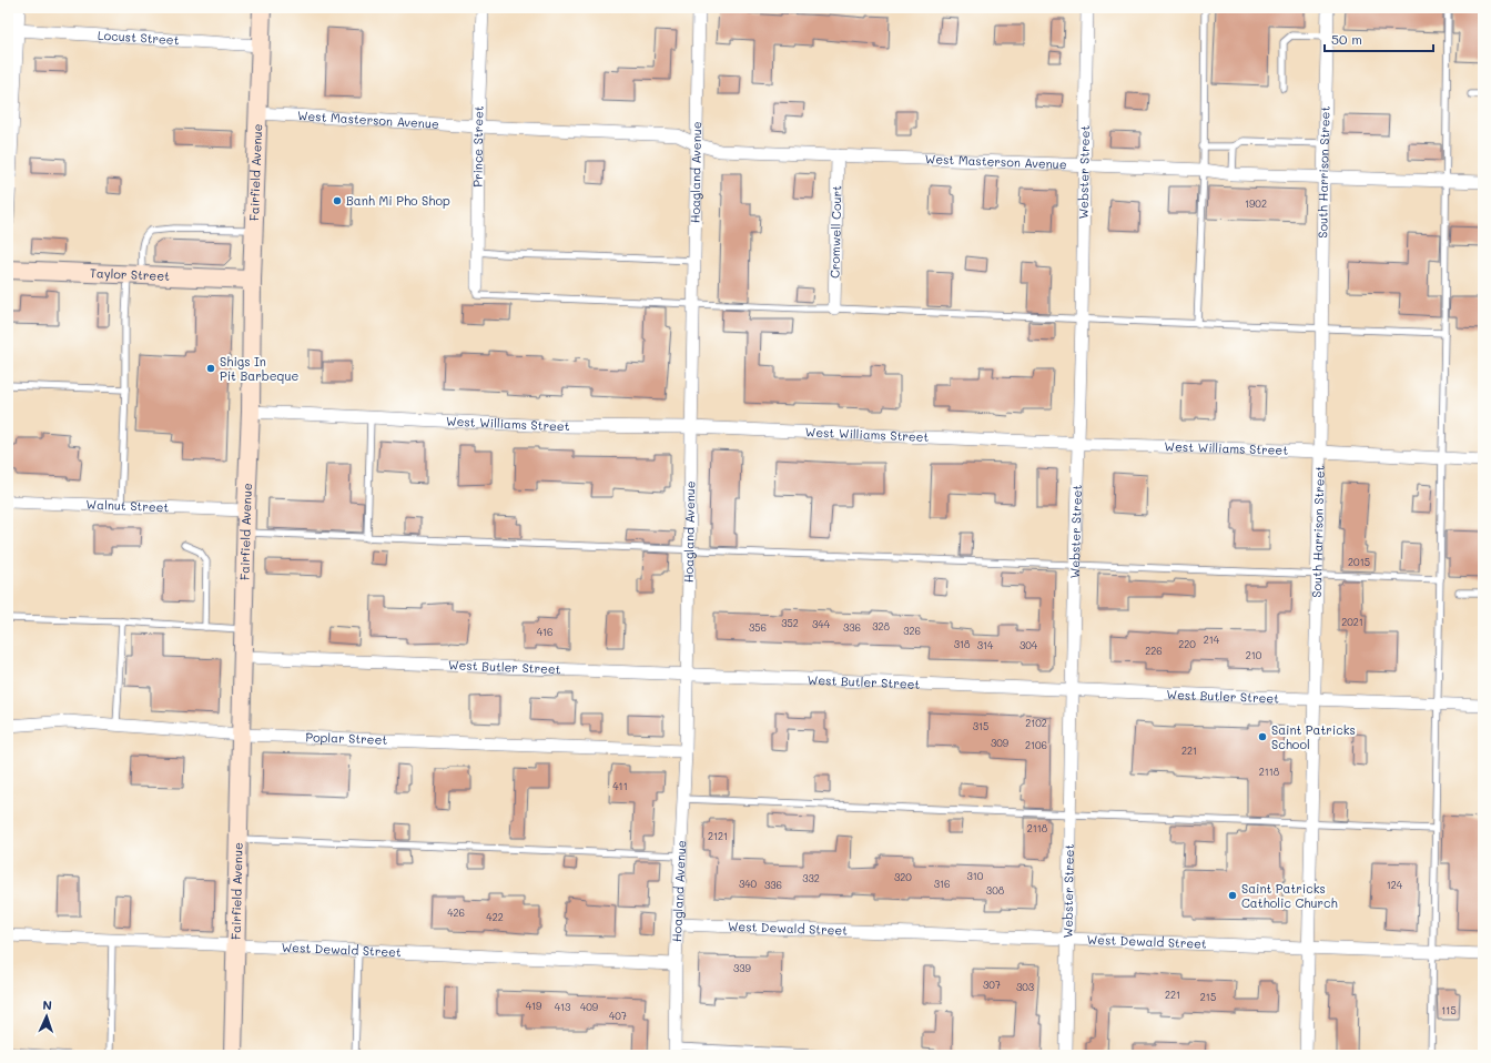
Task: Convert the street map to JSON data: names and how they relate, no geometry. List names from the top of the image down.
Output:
{
  "streets": {
    "main road": ["Fairfield Avenue", "Taylor Street"],
    "street": [
      "Locust Street",
      "West Masterson Avenue",
      "Prince Street",
      "Hoagland Avenue",
      "Webster Street",
      "South Harrison Street",
      "Cromwell Court",
      "West Williams Street",
      "Walnut Street",
      "West Butler Street",
      "Poplar Street",
      "West Dewald Street"
    ]
  },
  "crossings": [
    ["Locust Street", "Fairfield Avenue"],
    ["West Masterson Avenue", "Prince Street"],
    ["West Masterson Avenue", "Fairfield Avenue"],
    ["West Masterson Avenue", "Hoagland Avenue"],
    ["West Masterson Avenue", "Webster Street"],
    ["West Masterson Avenue", "South Harrison Street"],
    ["West Masterson Avenue", "Cromwell Court"],
    ["Fairfield Avenue", "Taylor Street"],
    ["Fairfield Avenue", "West Williams Street"],
    ["Fairfield Avenue", "Walnut Street"],
    ["Fairfield Avenue", "West Butler Street"],
    ["Fairfield Avenue", "Poplar Street"],
    ["Fairfield Avenue", "West Dewald Street"],
    ["Hoagland Avenue", "West Williams Street"],
    ["Hoagland Avenue", "West Butler Street"],
    ["Hoagland Avenue", "Poplar Street"],
    ["Hoagland Avenue", "West Dewald Street"],
    ["Webster Street", "West Williams Street"],
    ["Webster Street", "West Butler Street"],
    ["Webster Street", "West Dewald Street"],
    ["South Harrison Street", "West Williams Street"],
    ["South Harrison Street", "West Butler Street"],
    ["South Harrison Street", "West Dewald Street"]
  ],
  "places": [
    "Banh Mi Pho Shop",
    "Shigs In Pit Barbeque",
    "Saint Patricks School",
    "Saint Patricks Catholic Church"
  ],
  "house_numbers": [
    "1902",
    "2015",
    "2021",
    "352",
    "344",
    "328",
    "356",
    "336",
    "326",
    "416",
    "214",
    "318",
    "220",
    "314",
    "304",
    "226",
    "210",
    "2102",
    "315",
    "309",
    "2106",
    "221",
    "2118",
    "411",
    "2118",
    "2121",
    "310",
    "320",
    "332",
    "340",
    "316",
    "336",
    "124",
    "308",
    "426",
    "422",
    "339",
    "307",
    "303",
    "221",
    "215",
    "419",
    "413",
    "409",
    "115",
    "407"
  ],
  "scale_bar": "50 m",
  "north": "top"
}
